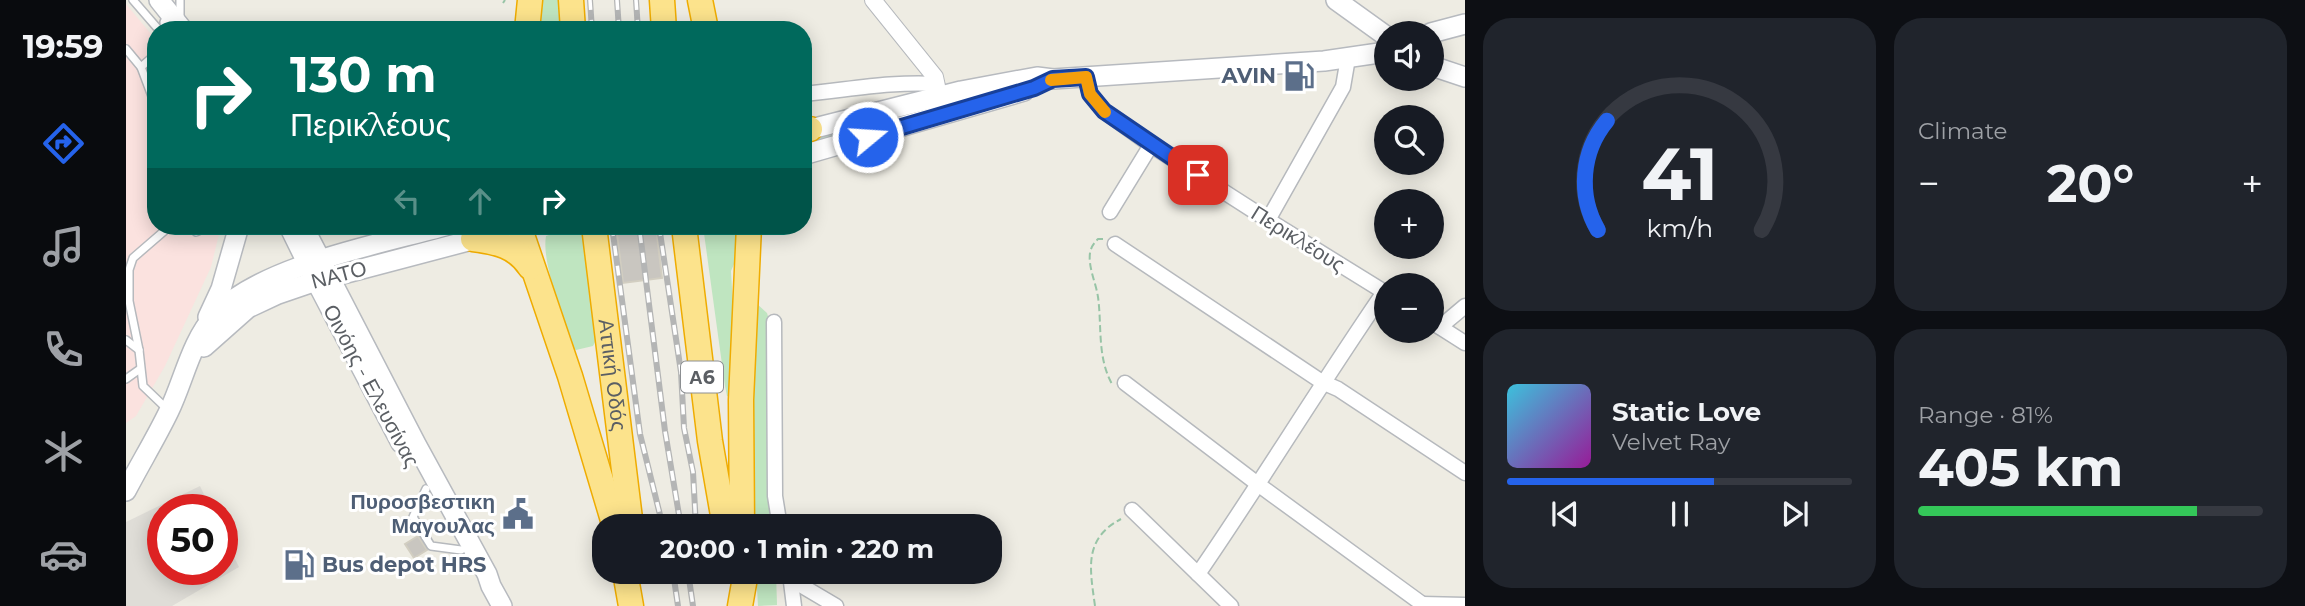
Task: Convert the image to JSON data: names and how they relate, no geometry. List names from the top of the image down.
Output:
{
  "streets": {
    "highway": ["Αττική Οδός", "Α6"],
    "main road": ["ΝΑΤΟ", "Οινόης - Ελευσίνας"],
    "street": ["Περικλέους"]
  },
  "crossings": [
    ["ΝΑΤΟ", "Οινόης - Ελευσίνας"]
  ],
  "places": {
    "fuel station": ["AVIN", "Bus depot HRS"],
    "public building": ["Πυροσβεστικη Μαγουλας"]
  },
  "page": {
    "tabs": "19:59",
    "tile": [
      "Climate",
      ["Range · 81%", "405 km"]
    ],
    "map_buttons": ["+", "−"],
    "turn": ["130 m", "Περικλέους"],
    "heat": ["−", "20°", "+"],
    "song": ["Static Love", "Velvet Ray"],
    "limit": "50",
    "trip": "20:00 · 1 min · 220 m",
    "gauge": ["41", "km/h"]
  }
}
